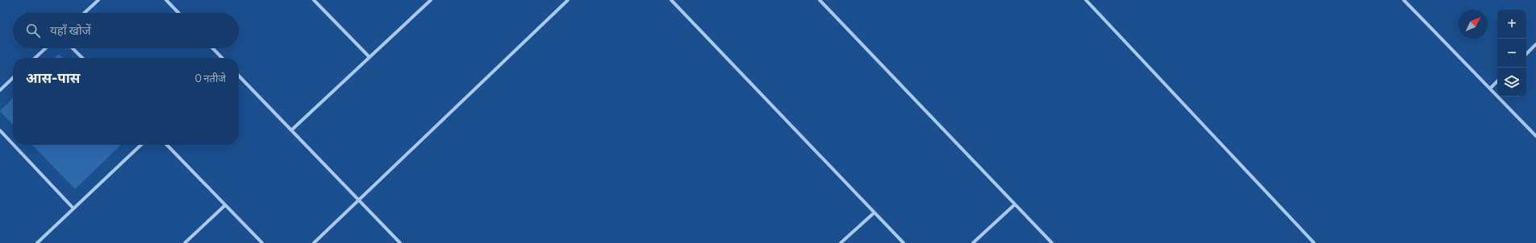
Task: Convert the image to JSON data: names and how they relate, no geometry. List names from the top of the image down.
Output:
{
  "north": "top right",
  "page": {
    "map_buttons": ["+", "−"],
    "search": "यहाँ खोजें",
    "heading": ["आस-पास", "0 नतीजे"]
  }
}
